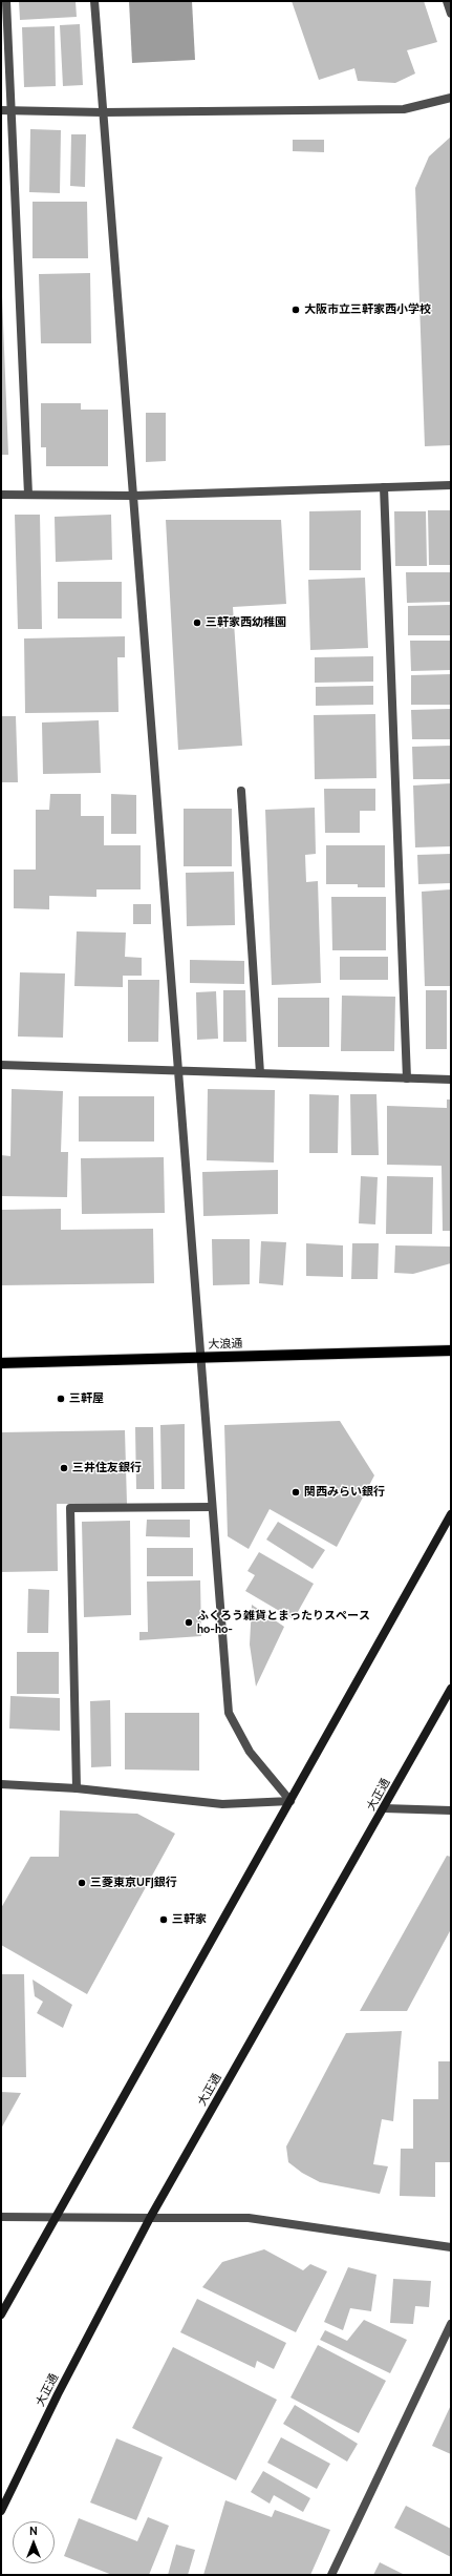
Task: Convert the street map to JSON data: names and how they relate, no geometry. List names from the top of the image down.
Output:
{
  "streets": {
    "main road": ["大浪通", "大正通"]
  },
  "places": [
    "大阪市立三軒家西小学校",
    "三軒家西幼稚園",
    "三軒屋",
    "三井住友銀行",
    "関西みらい銀行",
    "ふくろう雑貨とまったりスペース ho-ho-",
    "三菱東京UFJ銀行",
    "三軒家"
  ],
  "north": "top"
}
